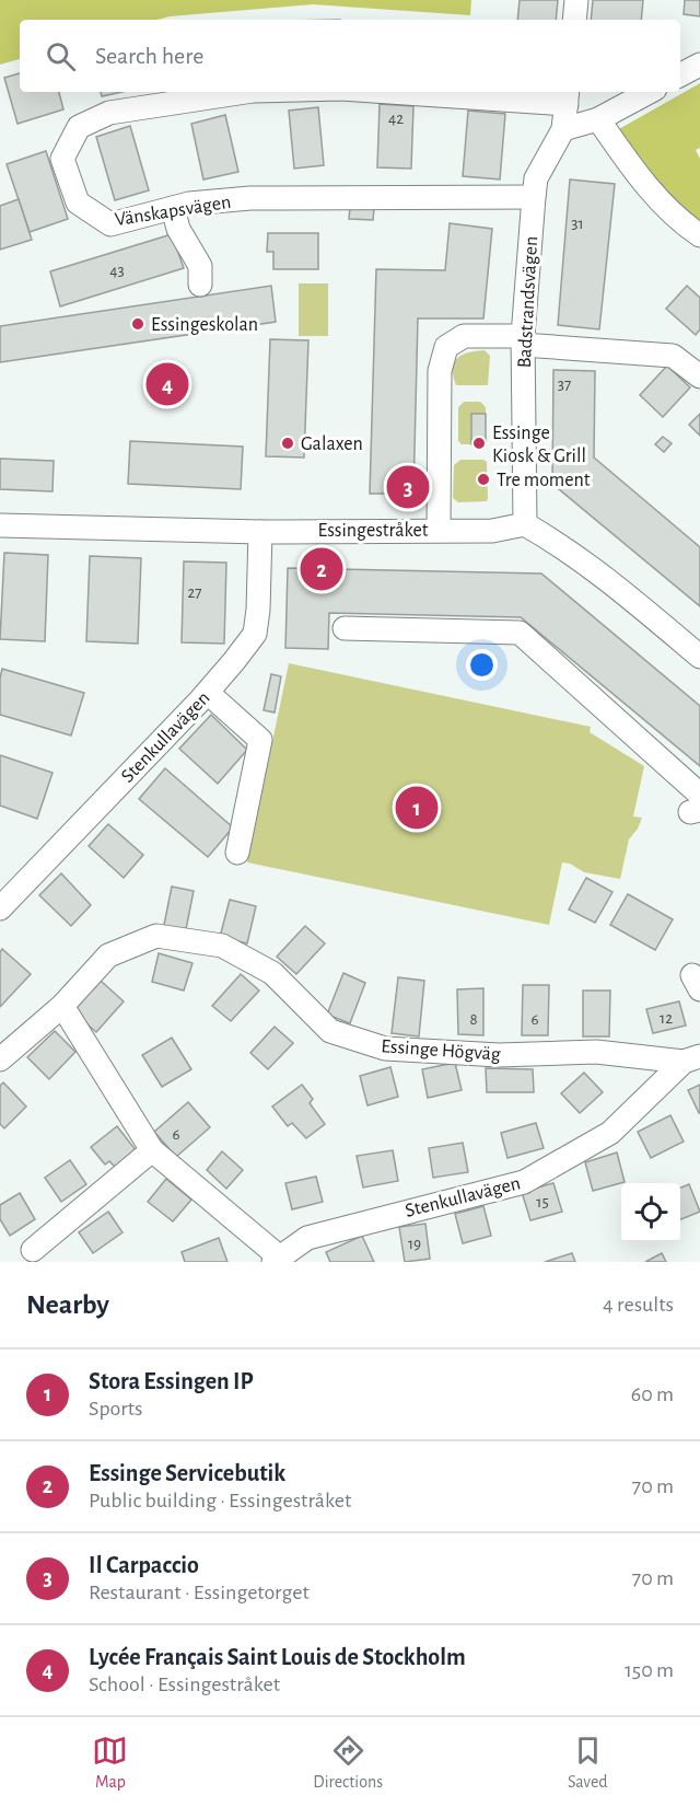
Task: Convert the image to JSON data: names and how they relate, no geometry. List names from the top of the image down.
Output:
{
  "streets": {
    "street": [
      "Vänskapsvägen",
      "Badstrandsvägen",
      "Essingestråket",
      "Stenkullavägen",
      "Essinge Högväg"
    ]
  },
  "crossings": [
    ["Vänskapsvägen", "Badstrandsvägen"],
    ["Badstrandsvägen", "Essingestråket"],
    ["Essingestråket", "Stenkullavägen"],
    ["Stenkullavägen", "Essinge Högväg"]
  ],
  "places": [
    "Essingeskolan",
    "Galaxen",
    "Essinge Kiosk & Grill",
    "Tre moment"
  ],
  "house_numbers": [
    "42",
    "31",
    "43",
    "37",
    "27",
    "12",
    "8",
    "6",
    "6",
    "15",
    "19"
  ],
  "page": {
    "search": "Search here",
    "pins": [
      "4",
      "3",
      "2",
      "1"
    ],
    "heading": ["Nearby", "4 results"],
    "list": [
      {
        "mark": "1",
        "name": "Stora Essingen IP",
        "note": "Sports",
        "value": "60 m"
      },
      {
        "mark": "2",
        "name": "Essinge Servicebutik",
        "note": "Public building · Essingestråket",
        "value": "70 m"
      },
      {
        "mark": "3",
        "name": "Il Carpaccio",
        "note": "Restaurant · Essingetorget",
        "value": "70 m"
      },
      {
        "mark": "4",
        "name": "Lycée Français Saint Louis de Stockholm",
        "note": "School · Essingestråket",
        "value": "150 m"
      }
    ],
    "nav": ["Map", "Directions", "Saved"]
  }
}
